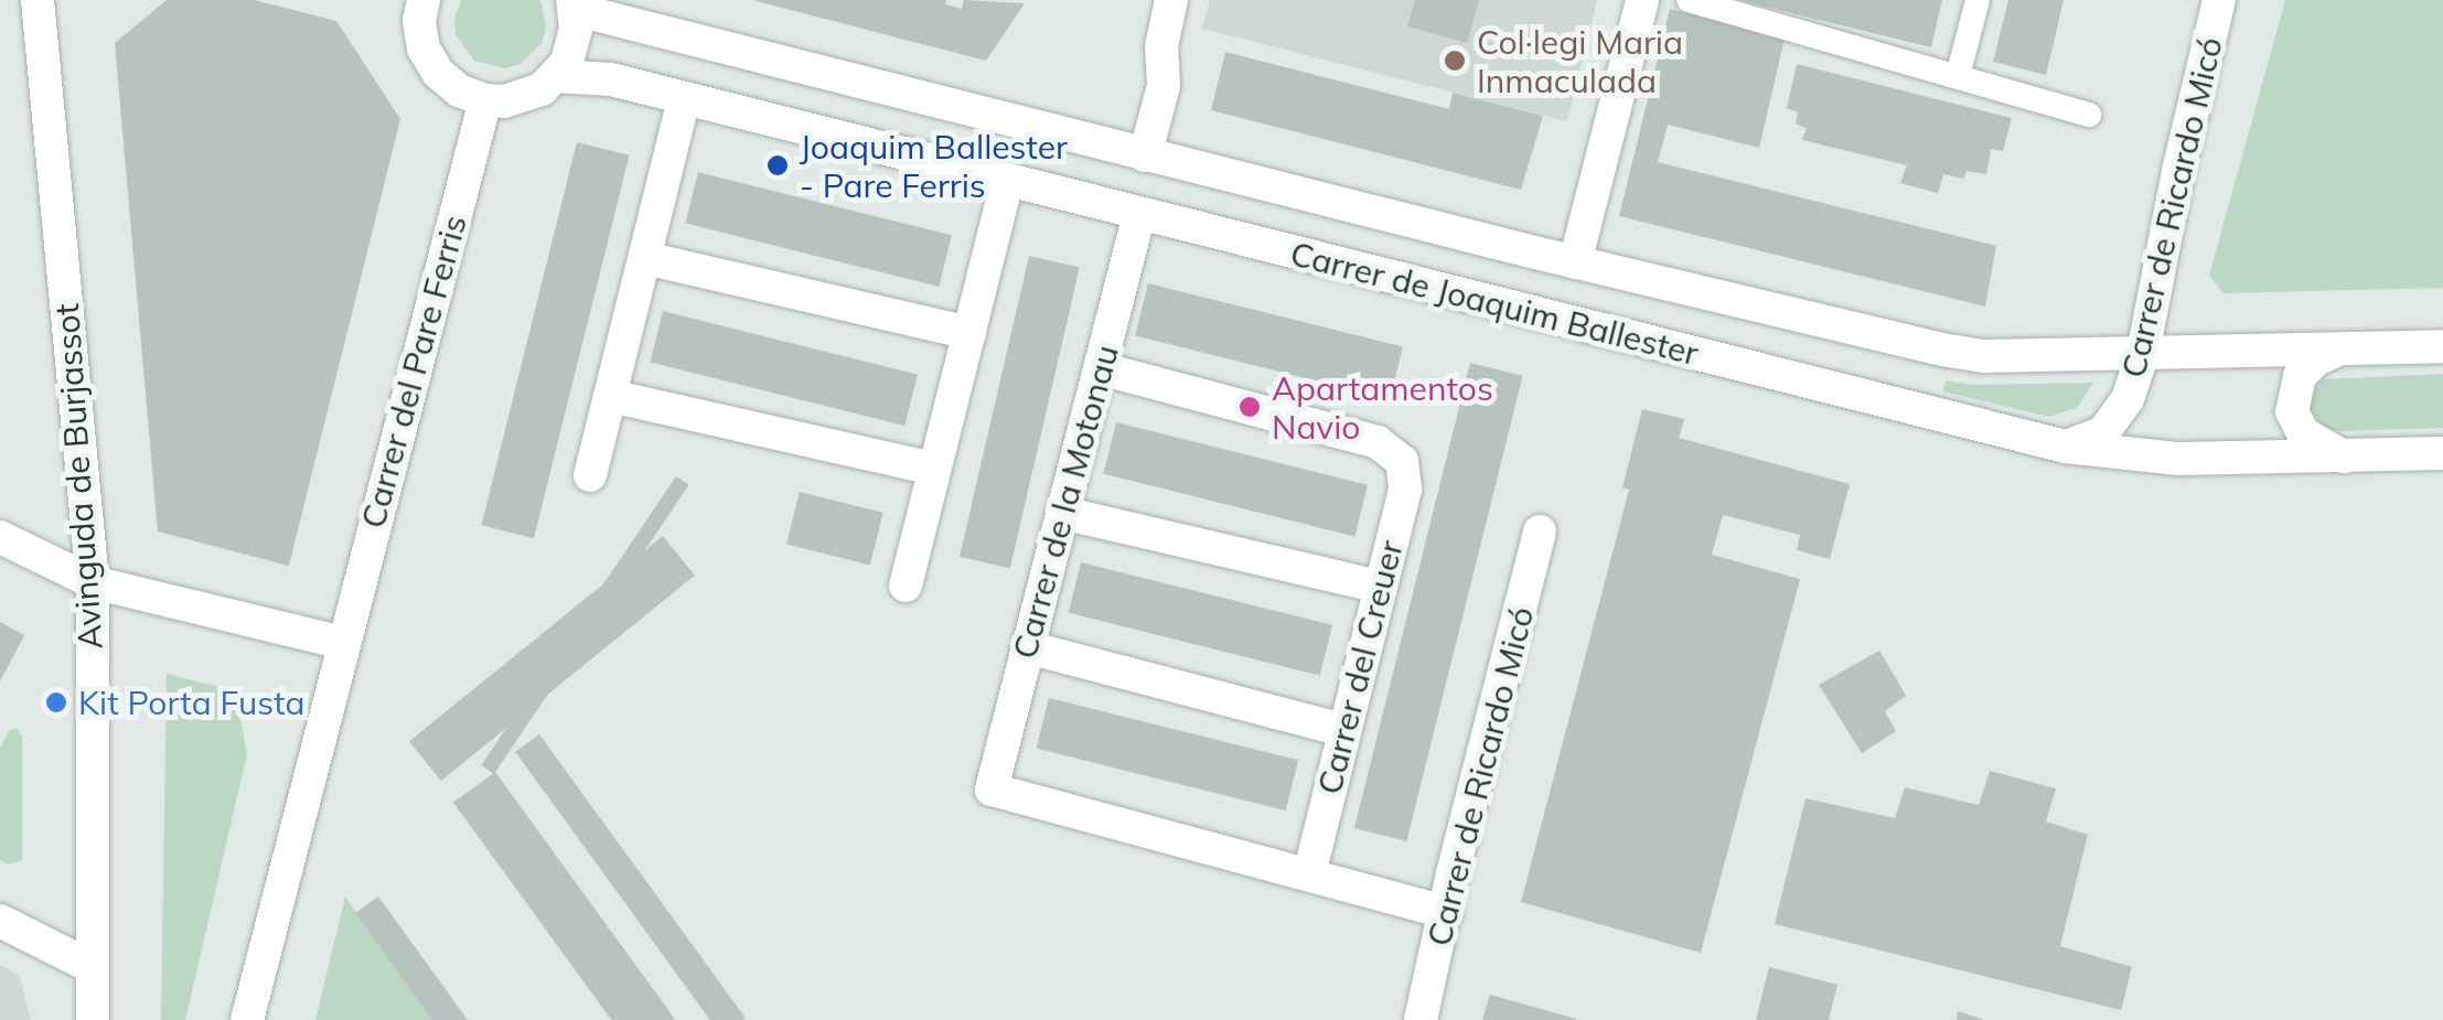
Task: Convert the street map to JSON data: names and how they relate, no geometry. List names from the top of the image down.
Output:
{
  "streets": {
    "street": [
      "Carrer de Ricardo Micó",
      "Carrer de Joaquim Ballester",
      "Carrer del Pare Ferris",
      "Avinguda de Burjassot",
      "Carrer de la Motonau",
      "Carrer del Creuer"
    ]
  },
  "crossings": [
    ["Carrer de Ricardo Micó", "Carrer de Joaquim Ballester"],
    ["Carrer de Joaquim Ballester", "Carrer de la Motonau"],
    ["Carrer de la Motonau", "Carrer del Creuer"]
  ],
  "places": [
    "Col·legi Maria Inmaculada",
    "Joaquim Ballester - Pare Ferris",
    "Apartamentos Navio",
    "Kit Porta Fusta"
  ]
}
